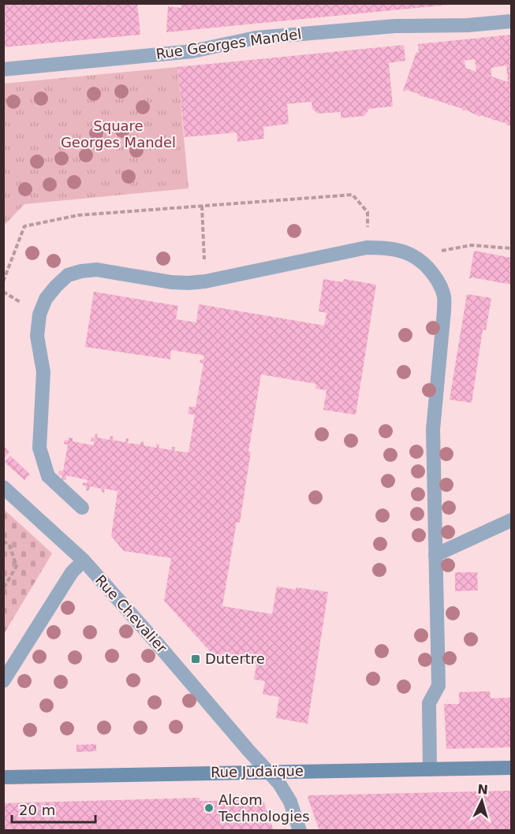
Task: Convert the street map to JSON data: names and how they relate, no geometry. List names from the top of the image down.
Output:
{
  "streets": {
    "main road": ["Rue Judaïque"],
    "street": ["Rue Georges Mandel", "Rue Chevalier"]
  },
  "crossings": [
    ["Rue Chevalier", "Rue Judaïque"]
  ],
  "parks": ["Square Georges Mandel"],
  "places": {
    "transit": ["Dutertre"],
    "other": ["Alcom Technologies"]
  },
  "scale_bar": "20 m",
  "north": "top"
}
